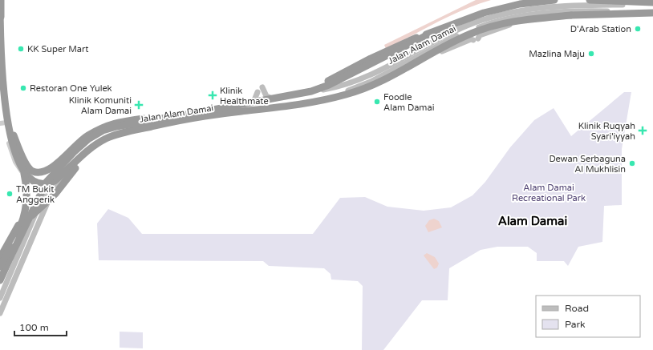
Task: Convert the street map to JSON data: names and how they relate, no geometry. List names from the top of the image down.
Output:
{
  "streets": {
    "main road": ["Jalan Alam Damai"]
  },
  "districts": ["Alam Damai"],
  "parks": ["Alam Damai Recreational Park"],
  "places": {
    "other": [
      "D'Arab Station",
      "KK Super Mart",
      "Mazlina Maju",
      "Restoran One Yulek",
      "Foodle Alam Damai",
      "Dewan Serbaguna Al Mukhlisin",
      "TM Bukit Anggerik"
    ],
    "health": ["Klinik Healthmate", "Klinik Komuniti Alam Damai", "Klinik Ruqyah Syari'iyyah"]
  },
  "legend": ["Road", "Park"],
  "scale_bar": "100 m"
}
